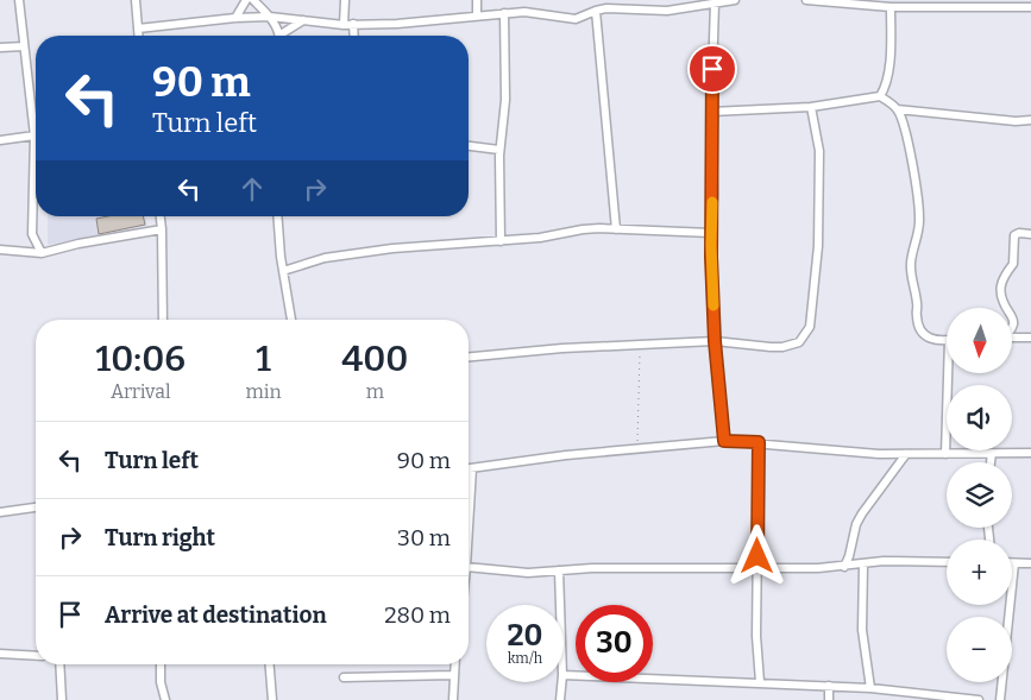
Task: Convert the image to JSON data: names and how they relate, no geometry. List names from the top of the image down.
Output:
{
  "north": "bottom",
  "page": {
    "turn": ["90 m", "Turn left"],
    "map_buttons": ["+", "−"],
    "eta": [
      "10:06",
      "Arrival",
      "1",
      "min",
      "400",
      "m"
    ],
    "list": [
      {
        "name": "Turn left",
        "value": "90 m"
      },
      {
        "name": "Turn right",
        "value": "30 m"
      },
      {
        "name": "Arrive at destination",
        "value": "280 m"
      }
    ],
    "speed": "20 km/h",
    "limit": "30"
  }
}
